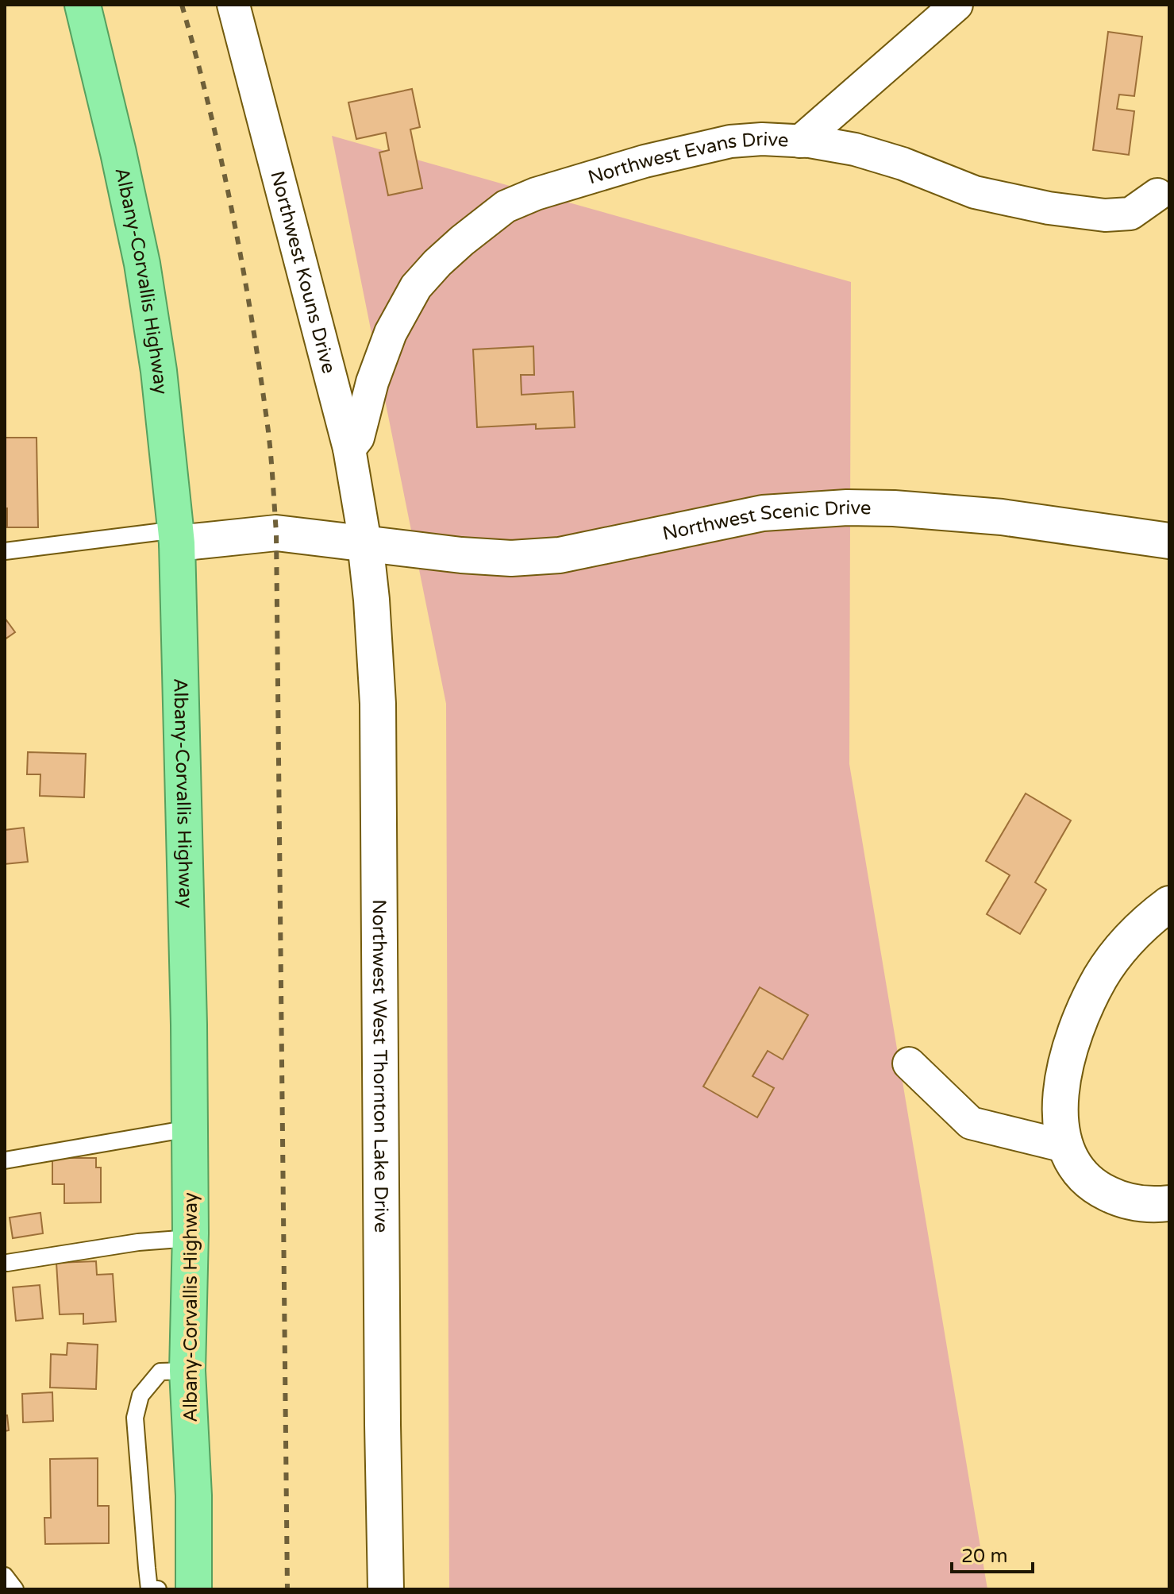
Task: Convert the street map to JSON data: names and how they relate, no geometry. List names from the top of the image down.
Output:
{
  "streets": {
    "highway": ["Albany-Corvallis Highway"],
    "street": [
      "Northwest Evans Drive",
      "Northwest Kouns Drive",
      "Northwest Scenic Drive",
      "Northwest West Thornton Lake Drive"
    ]
  },
  "crossings": [
    ["Northwest Evans Drive", "Northwest Kouns Drive"],
    ["Northwest Kouns Drive", "Northwest Scenic Drive"],
    ["Northwest Kouns Drive", "Northwest West Thornton Lake Drive"],
    ["Albany-Corvallis Highway", "Northwest Scenic Drive"],
    ["Northwest Scenic Drive", "Northwest West Thornton Lake Drive"]
  ],
  "scale_bar": "20 m"
}
